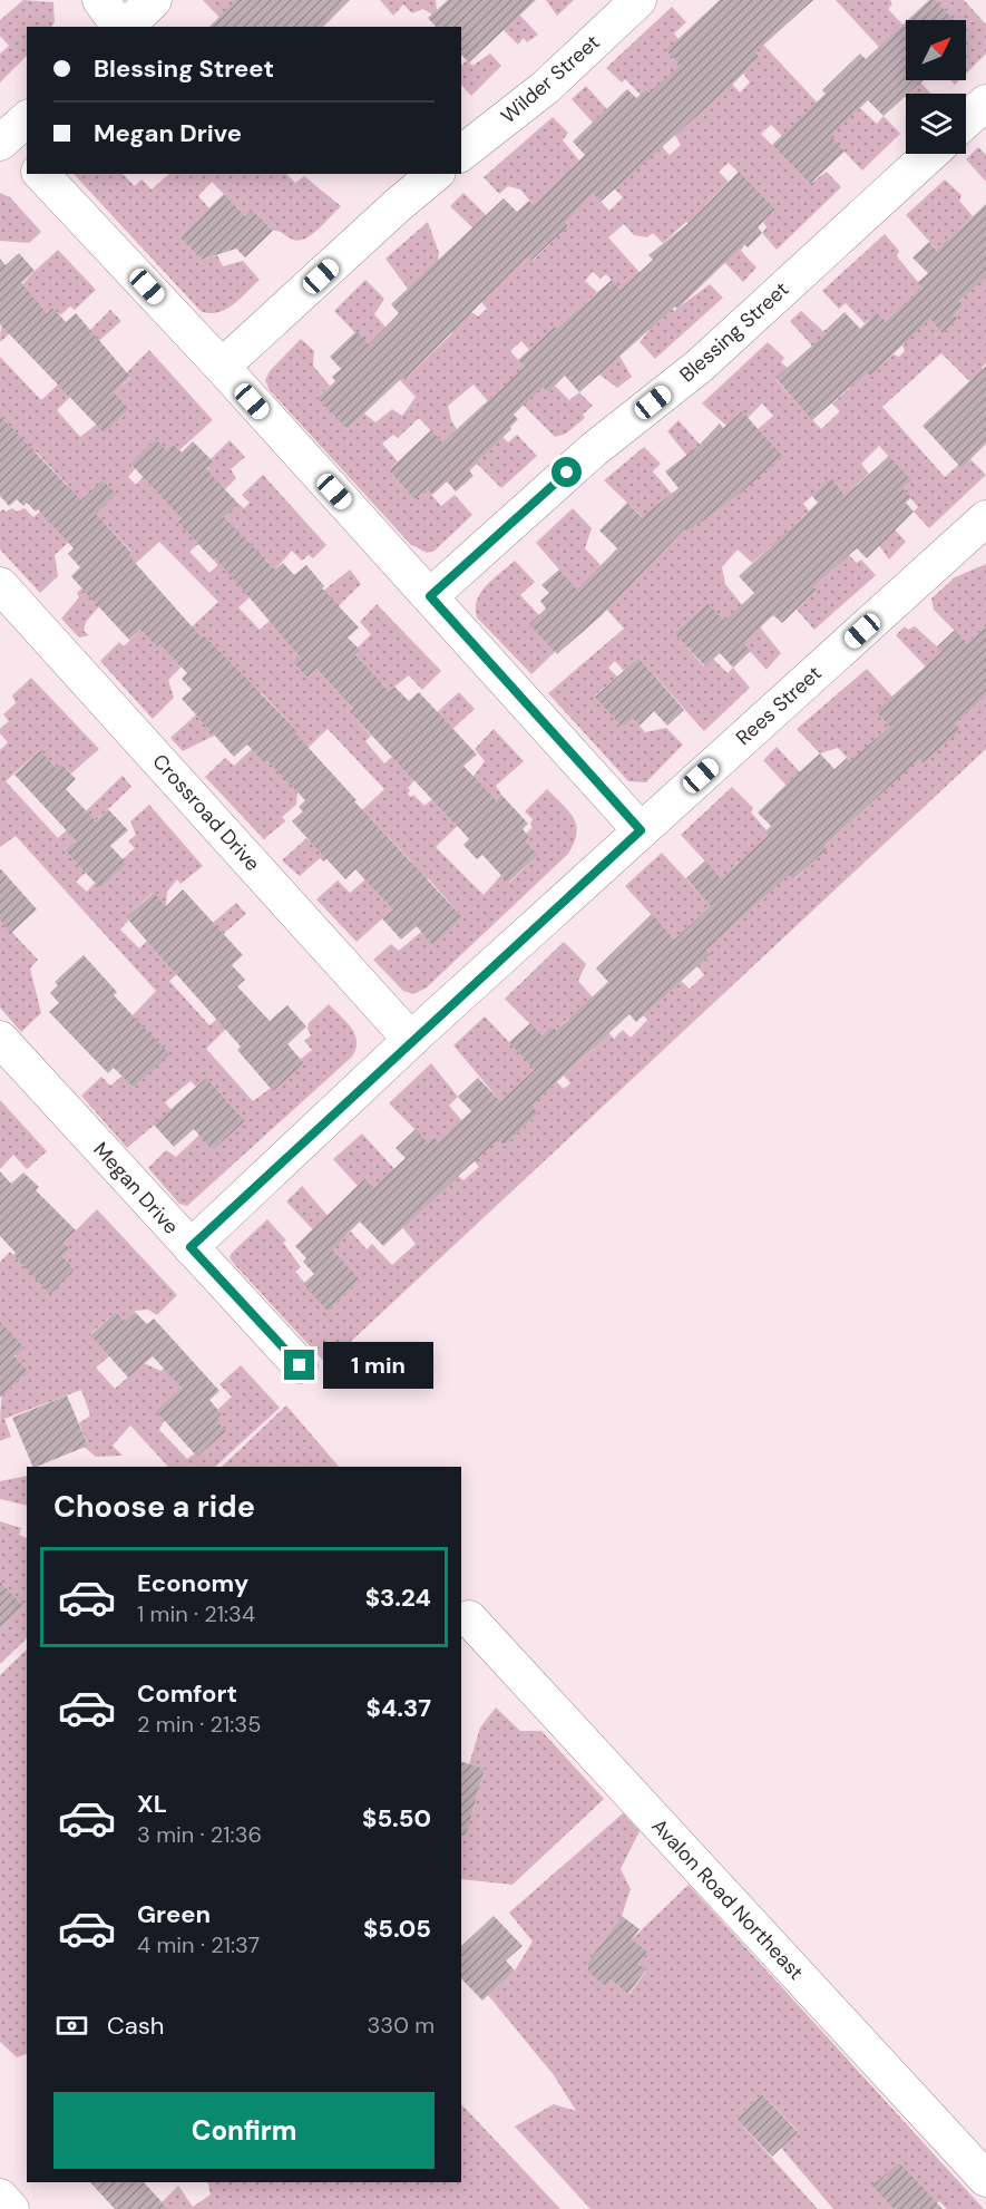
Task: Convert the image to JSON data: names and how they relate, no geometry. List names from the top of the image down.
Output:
{
  "streets": {
    "street": [
      "Wilder Street",
      "Blessing Street",
      "Rees Street",
      "Crossroad Drive",
      "Megan Drive",
      "Avalon Road Northeast"
    ]
  },
  "crossings": [
    ["Rees Street", "Crossroad Drive"],
    ["Rees Street", "Megan Drive"]
  ],
  "north": "top right",
  "page": {
    "banner": ["Blessing Street", "Megan Drive"],
    "bubble": "1 min",
    "heading": "Choose a ride",
    "list": [
      {
        "name": "Economy",
        "note": "1 min · 21:34",
        "value": "$3.24"
      },
      {
        "name": "Comfort",
        "note": "2 min · 21:35",
        "value": "$4.37"
      },
      {
        "name": "XL",
        "note": "3 min · 21:36",
        "value": "$5.50"
      },
      {
        "name": "Green",
        "note": "4 min · 21:37",
        "value": "$5.05"
      }
    ],
    "pay": ["Cash", "330 m"],
    "buttons": "Confirm"
  }
}
